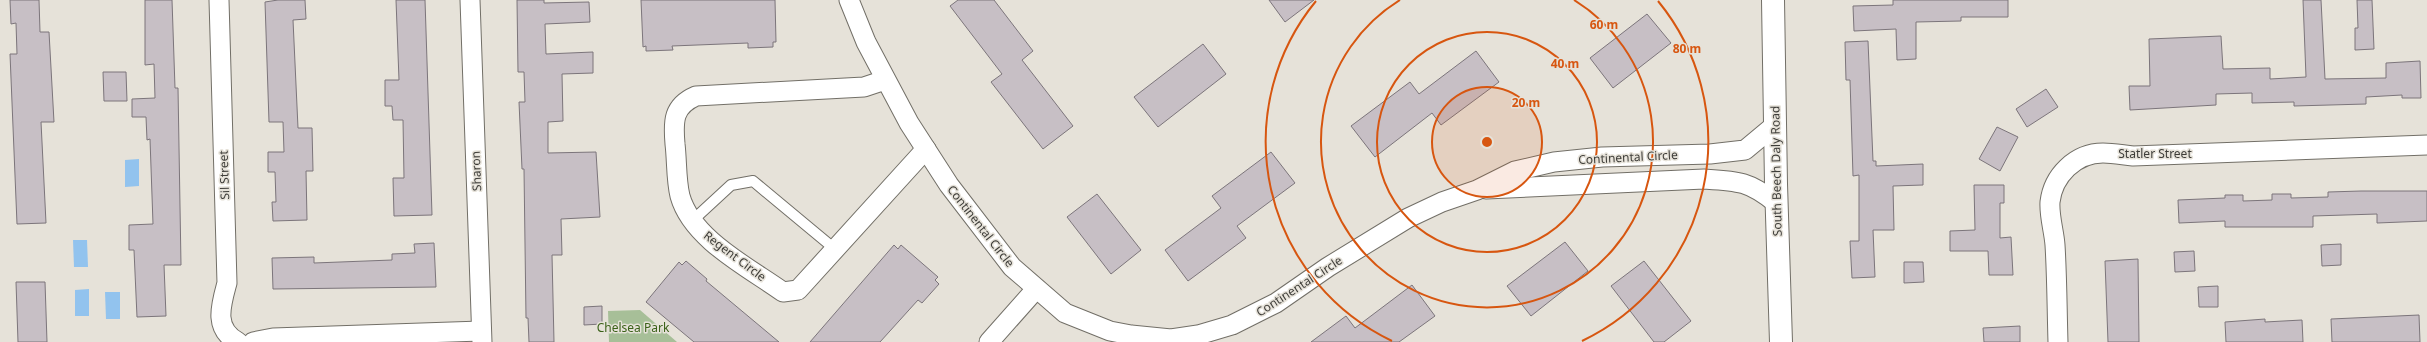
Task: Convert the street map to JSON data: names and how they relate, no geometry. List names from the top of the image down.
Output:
{
  "streets": {
    "street": [
      "Statler Street",
      "Continental Circle",
      "Sharon",
      "South Beech Daly Road",
      "Sil Street",
      "Regent Circle"
    ]
  },
  "crossings": [
    ["Continental Circle", "South Beech Daly Road"],
    ["Continental Circle", "Regent Circle"]
  ],
  "parks": ["Chelsea Park"],
  "rings": [
    "60 m",
    "80 m",
    "40 m",
    "20 m"
  ]
}
